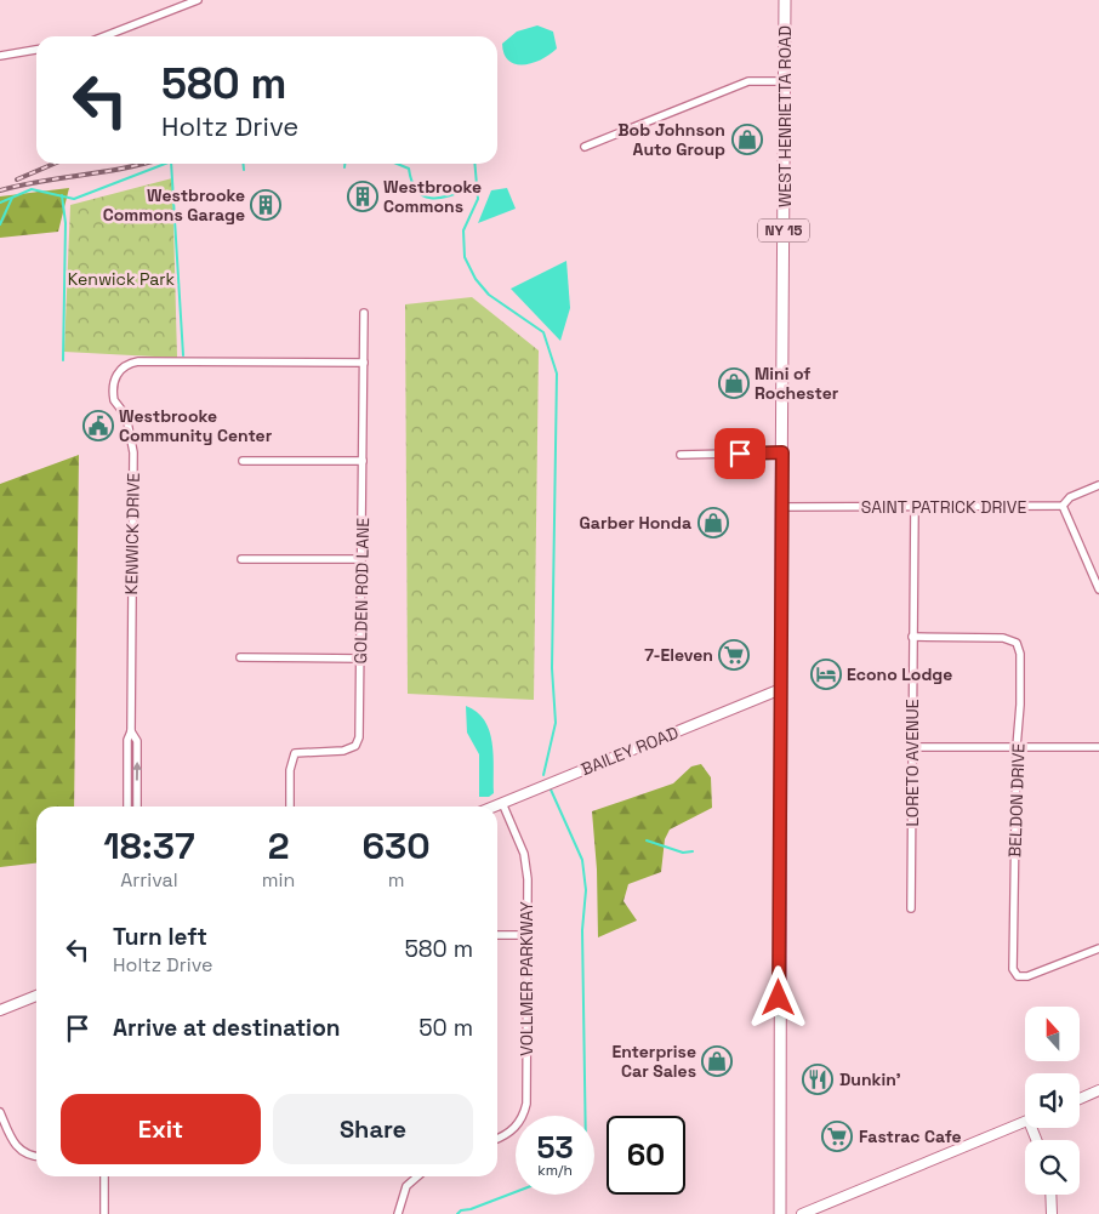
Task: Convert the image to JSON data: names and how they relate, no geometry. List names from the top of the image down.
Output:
{
  "streets": {
    "main road": ["WEST HENRIETTA ROAD", "NY 15"],
    "street": [
      "SAINT PATRICK DRIVE",
      "KENWICK DRIVE",
      "GOLDEN ROD LANE",
      "BAILEY ROAD",
      "LORETO AVENUE",
      "BELDON DRIVE",
      "VOLLMER PARKWAY"
    ]
  },
  "crossings": [
    ["WEST HENRIETTA ROAD", "SAINT PATRICK DRIVE"],
    ["WEST HENRIETTA ROAD", "BAILEY ROAD"],
    ["SAINT PATRICK DRIVE", "LORETO AVENUE"],
    ["KENWICK DRIVE", "GOLDEN ROD LANE"],
    ["BAILEY ROAD", "VOLLMER PARKWAY"],
    ["LORETO AVENUE", "BELDON DRIVE"]
  ],
  "parks": ["Kenwick Park"],
  "places": {
    "shop": [
      "Bob Johnson Auto Group",
      "Mini of Rochester",
      "Garber Honda",
      "Enterprise Car Sales"
    ],
    "building": ["Westbrooke Commons", "Westbrooke Commons Garage"],
    "public building": ["Westbrooke Community Center"],
    "supermarket": ["7-Eleven", "Fastrac Cafe"],
    "hotel": ["Econo Lodge"],
    "restaurant": ["Dunkin'"]
  },
  "north": "top",
  "page": {
    "turn": ["580 m", "Holtz Drive"],
    "eta": [
      "18:37",
      "Arrival",
      "2",
      "min",
      "630",
      "m"
    ],
    "list": [
      {
        "name": "Turn left",
        "note": "Holtz Drive",
        "value": "580 m"
      },
      {
        "name": "Arrive at destination",
        "value": "50 m"
      }
    ],
    "buttons": ["Exit", "Share"],
    "speed": "53 km/h",
    "limit": "60"
  }
}
